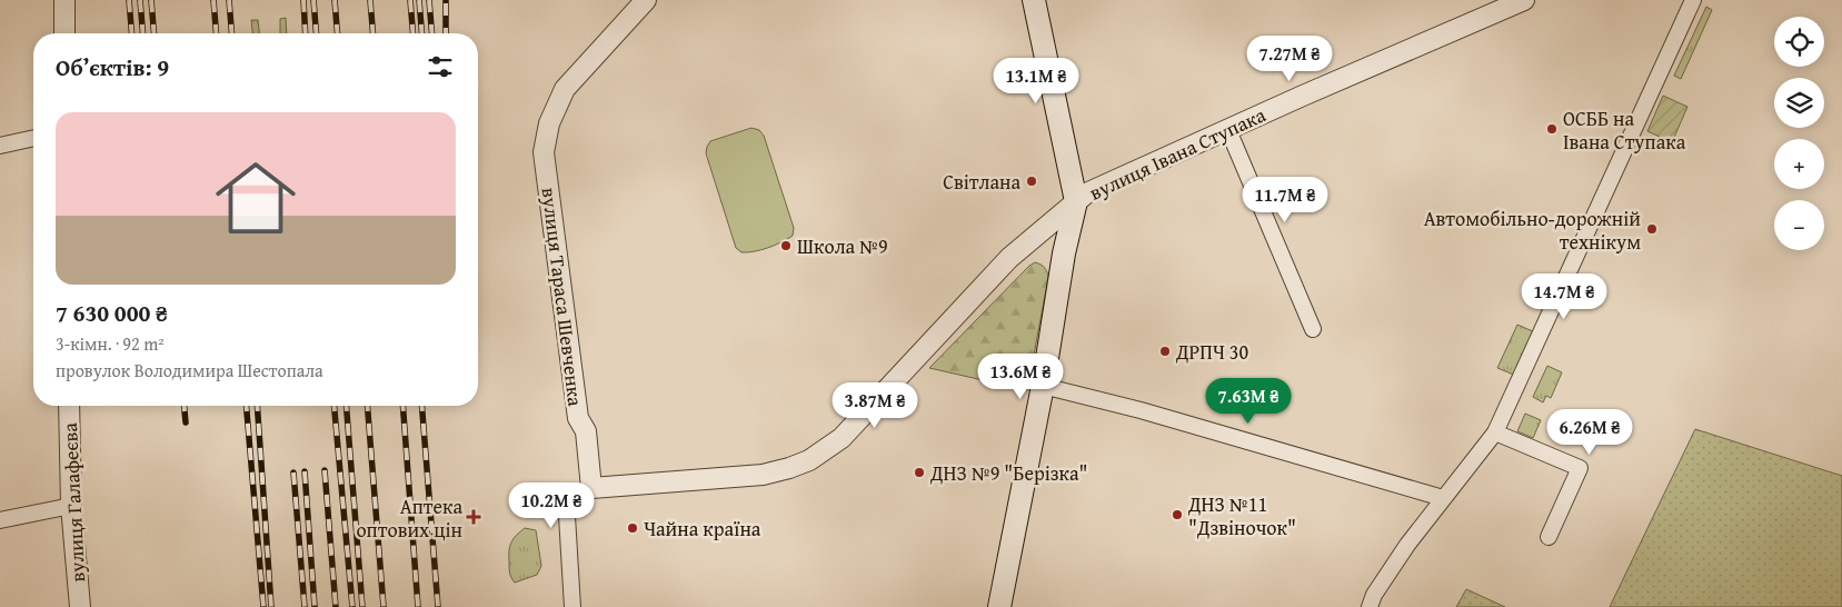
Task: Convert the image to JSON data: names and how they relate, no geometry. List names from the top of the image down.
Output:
{
  "streets": {
    "street": ["вулиця Івана Ступака", "вулиця Тараса Шевченка", "вулиця Галафеєва"]
  },
  "crossings": [
    ["вулиця Івана Ступака", "вулиця Тараса Шевченка"]
  ],
  "places": {
    "other": [
      "ОСББ на Івана Ступака",
      "Світлана",
      "Автомобільно-дорожній технікум",
      "Школа №9",
      "ДРПЧ 30",
      "ДНЗ №9 \"Берізка\"",
      "ДНЗ №11 \"Дзвіночок\"",
      "Чайна країна"
    ],
    "health": ["Аптека оптових цін"]
  },
  "page": {
    "map_buttons": ["+", "−"],
    "heading": "Об’єктів: 9",
    "price": [
      "7.27M ₴",
      "13.1M ₴",
      "11.7M ₴",
      "14.7M ₴",
      "13.6M ₴",
      "7.63M ₴",
      "3.87M ₴",
      "6.26M ₴",
      "10.2M ₴"
    ],
    "list": [
      {
        "name": "7 630 000 ₴",
        "note": "3-кімн. · 92 m² · провулок Володимира Шестопала"
      }
    ]
  }
}
